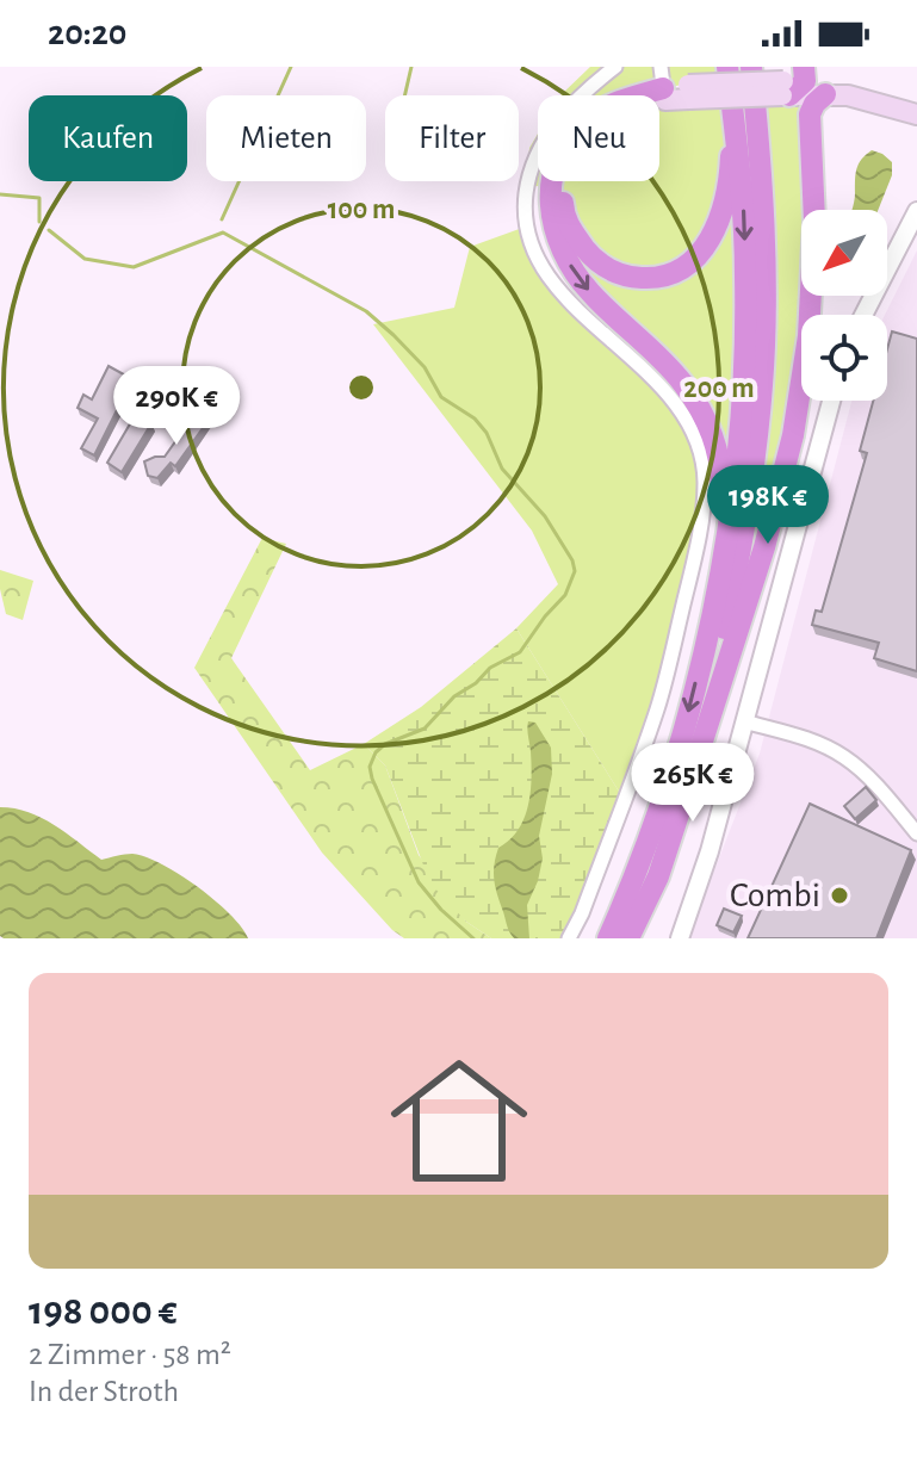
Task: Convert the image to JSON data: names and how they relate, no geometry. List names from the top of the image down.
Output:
{
  "places": ["Combi"],
  "north": "bottom left",
  "page": {
    "status": "20:20",
    "chip": [
      "Kaufen",
      "Mieten",
      "Filter",
      "Neu"
    ],
    "price": ["290K €", "198K €", "265K €"],
    "list": [
      {
        "name": "198 000 €",
        "note": "2 Zimmer · 58 m² · In der Stroth"
      }
    ]
  },
  "rings": ["100 m", "200 m"]
}
